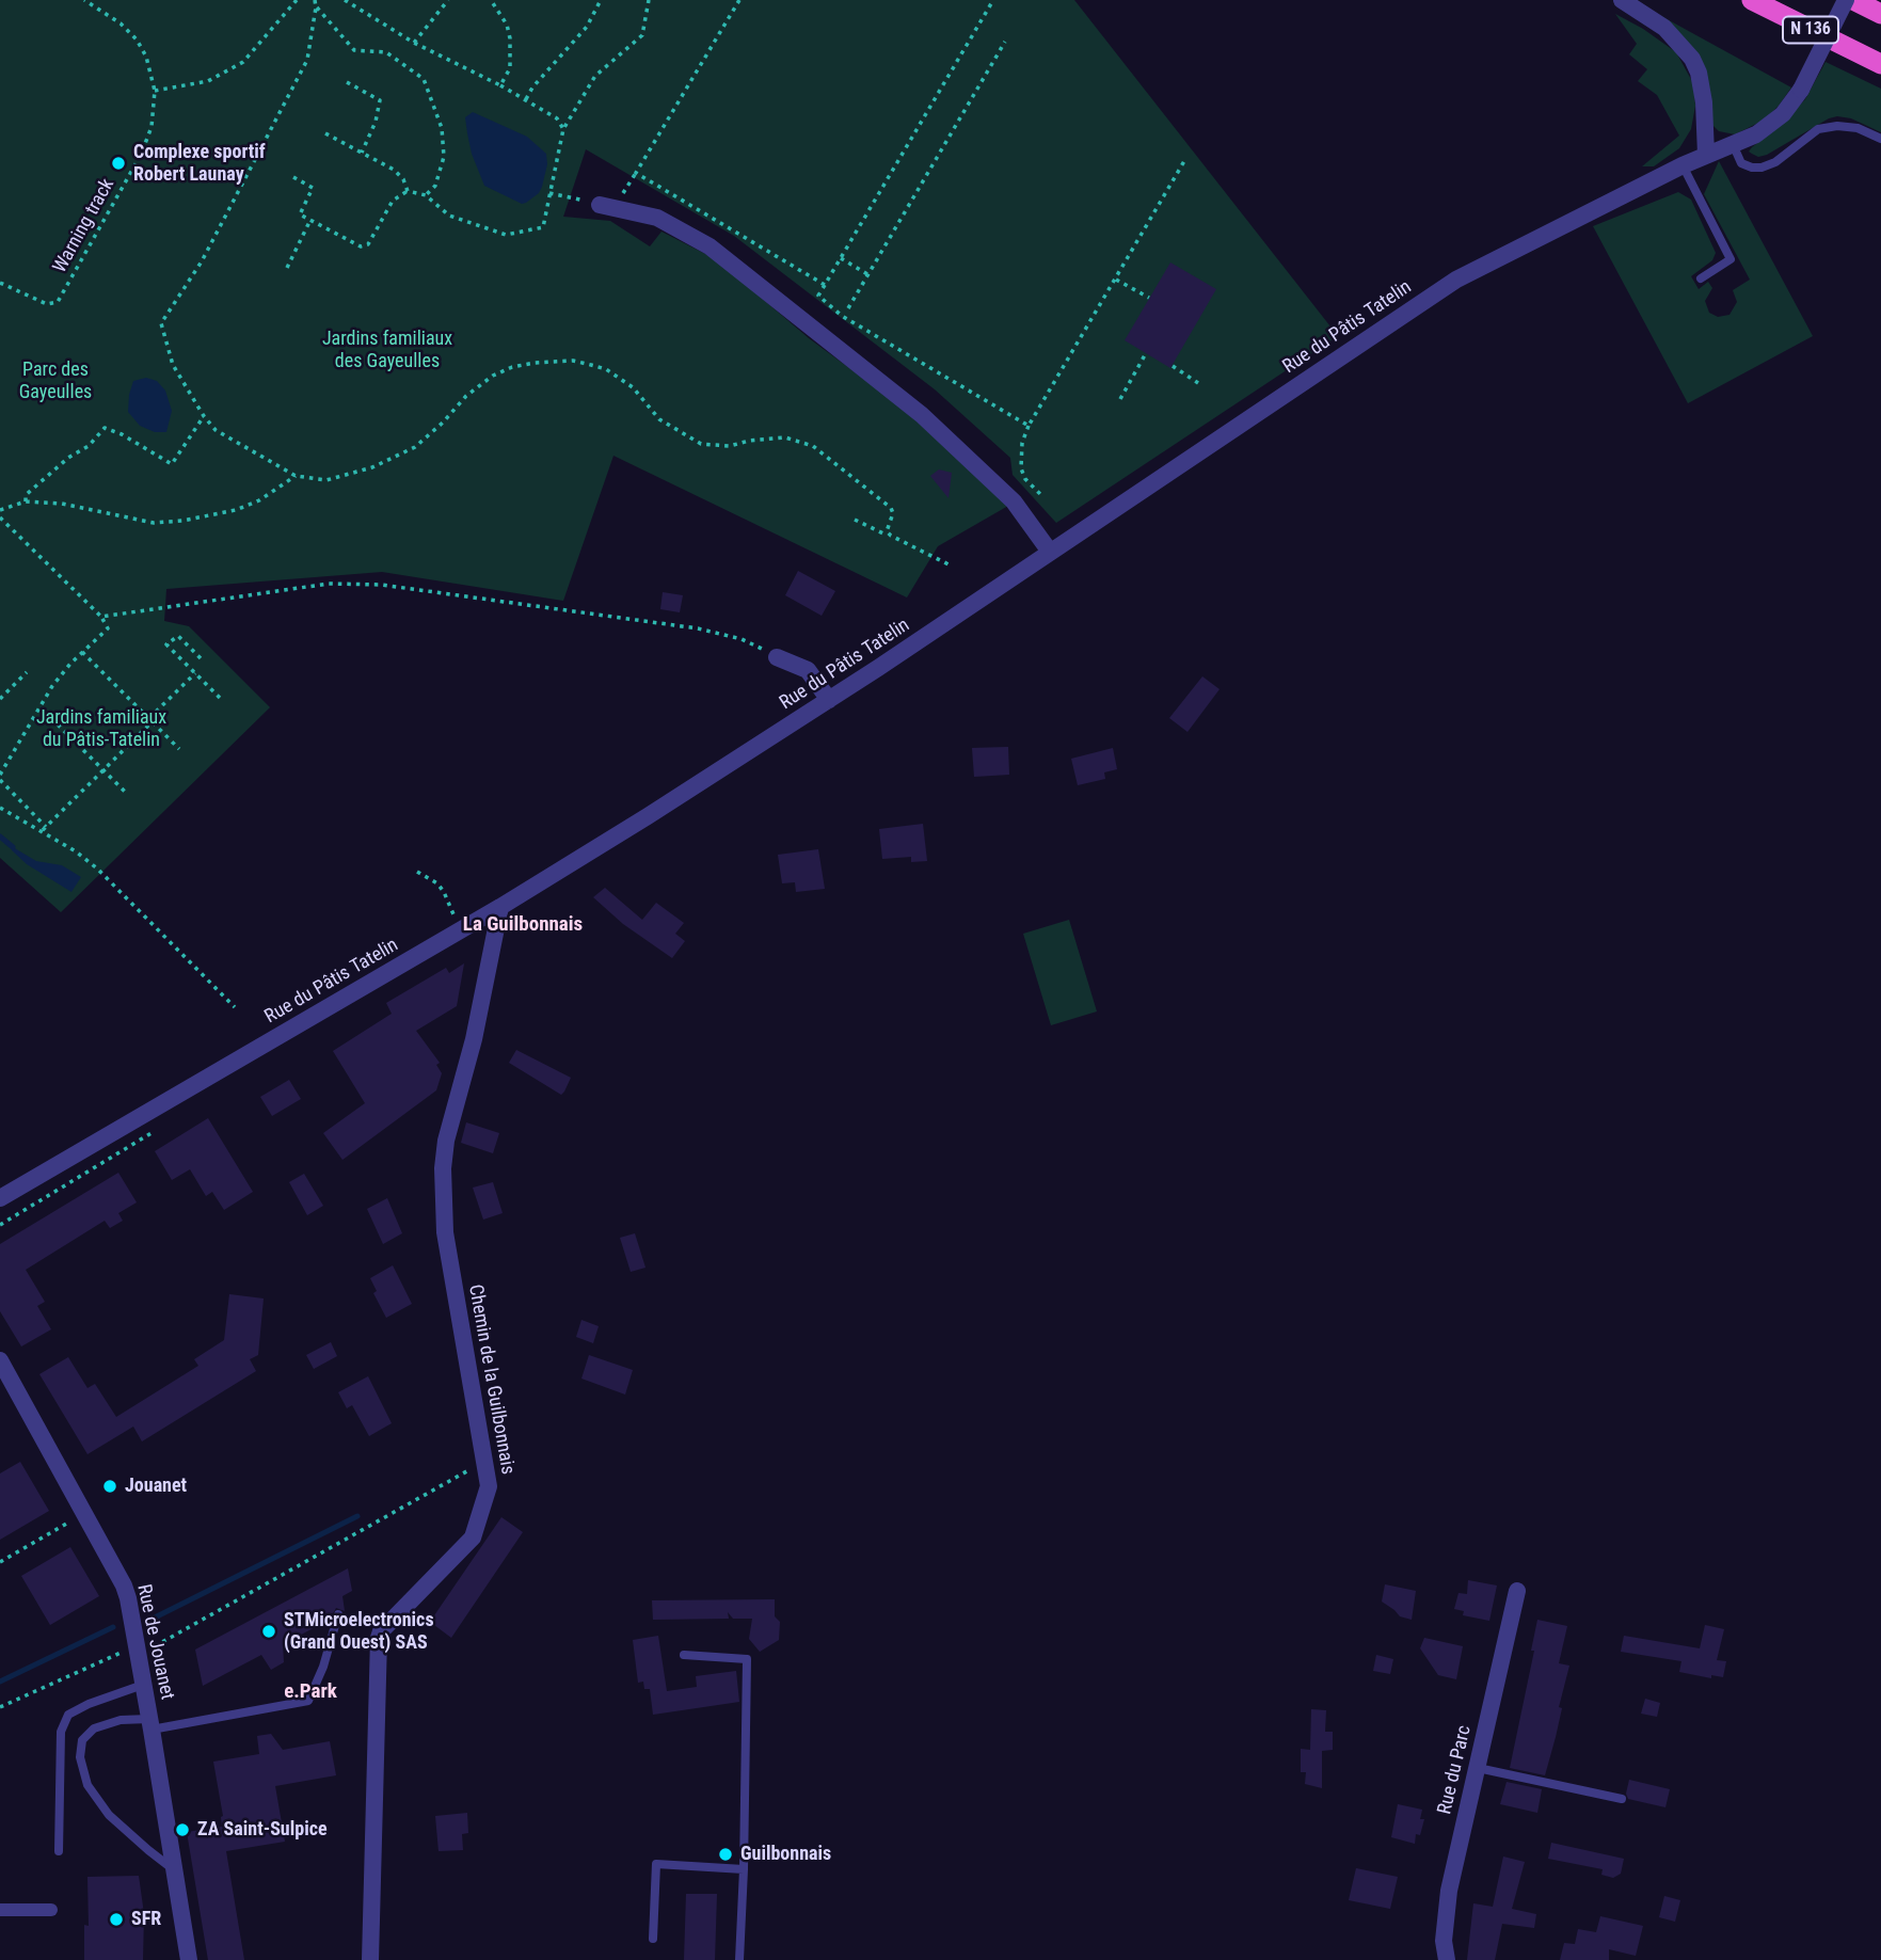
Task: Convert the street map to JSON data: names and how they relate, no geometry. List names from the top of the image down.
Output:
{
  "streets": {
    "highway": ["N 136"],
    "street": [
      "Rue du Pâtis Tatelin",
      "Chemin de la Guilbonnais",
      "Rue de Jouanet",
      "Rue du Parc"
    ],
    "path": ["Warning track"]
  },
  "crossings": [
    ["Rue du Pâtis Tatelin", "Chemin de la Guilbonnais"]
  ],
  "districts": ["La Guilbonnais", "e.Park"],
  "parks": ["Jardins familiaux des Gayeulles", "Parc des Gayeulles", "Jardins familiaux du Pâtis-Tatelin"],
  "places": [
    "Complexe sportif Robert Launay",
    "Jouanet",
    "STMicroelectronics (Grand Ouest) SAS",
    "ZA Saint-Sulpice",
    "Guilbonnais",
    "SFR"
  ]
}
